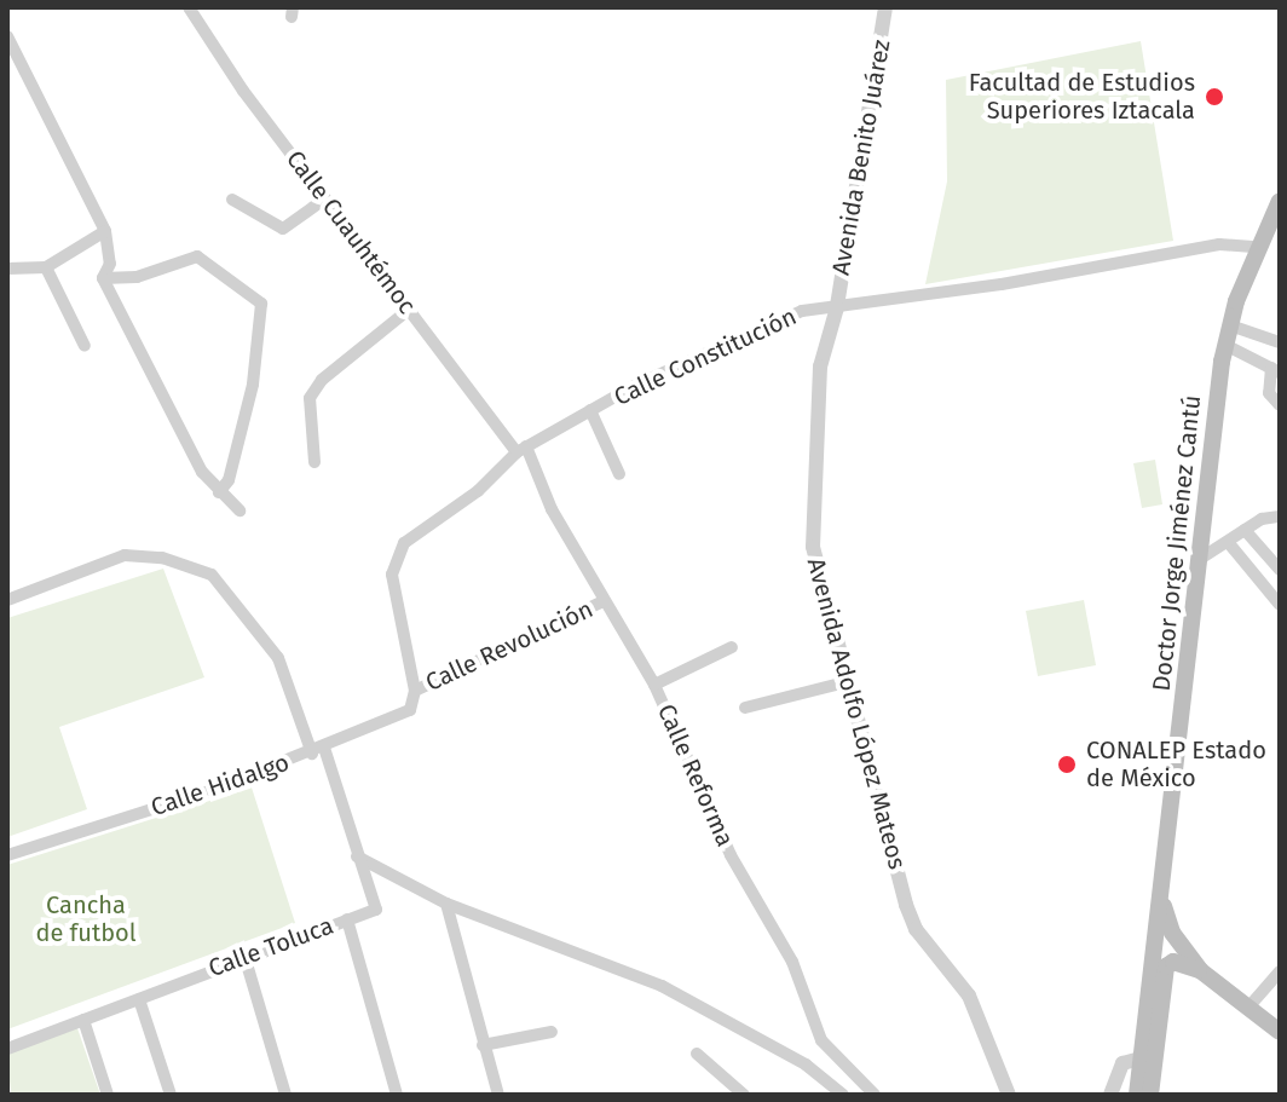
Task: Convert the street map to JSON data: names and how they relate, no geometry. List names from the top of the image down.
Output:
{
  "streets": {
    "main road": ["Doctor Jorge Jiménez Cantú"],
    "street": [
      "Avenida Benito Juárez",
      "Calle Cuauhtémoc",
      "Calle Constitución",
      "Calle Revolución",
      "Avenida Adolfo López Mateos",
      "Calle Reforma",
      "Calle Hidalgo",
      "Calle Toluca"
    ]
  },
  "crossings": [
    ["Avenida Benito Juárez", "Calle Constitución"],
    ["Avenida Benito Juárez", "Avenida Adolfo López Mateos"],
    ["Calle Cuauhtémoc", "Calle Constitución"],
    ["Calle Cuauhtémoc", "Calle Reforma"],
    ["Calle Constitución", "Doctor Jorge Jiménez Cantú"],
    ["Calle Constitución", "Calle Revolución"],
    ["Calle Constitución", "Avenida Adolfo López Mateos"],
    ["Calle Constitución", "Calle Reforma"],
    ["Calle Constitución", "Calle Hidalgo"],
    ["Calle Revolución", "Calle Reforma"],
    ["Calle Revolución", "Calle Hidalgo"],
    ["Calle Hidalgo", "Calle Toluca"]
  ],
  "parks": ["Cancha de futbol"],
  "places": ["Facultad de Estudios Superiores Iztacala", "CONALEP Estado de México"]
}
